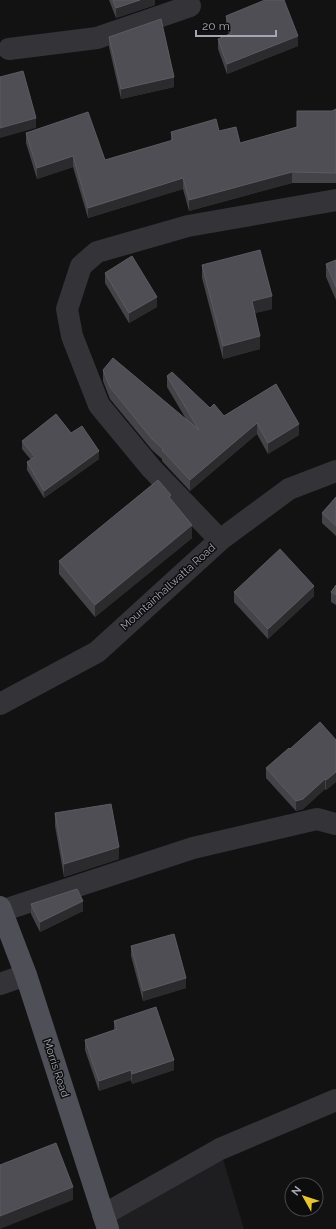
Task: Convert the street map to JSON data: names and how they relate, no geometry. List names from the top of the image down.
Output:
{
  "streets": {
    "main road": ["Morris Road"],
    "street": ["Mountainhallwatta Road"]
  },
  "scale_bar": "20 m",
  "north": "top left"
}
